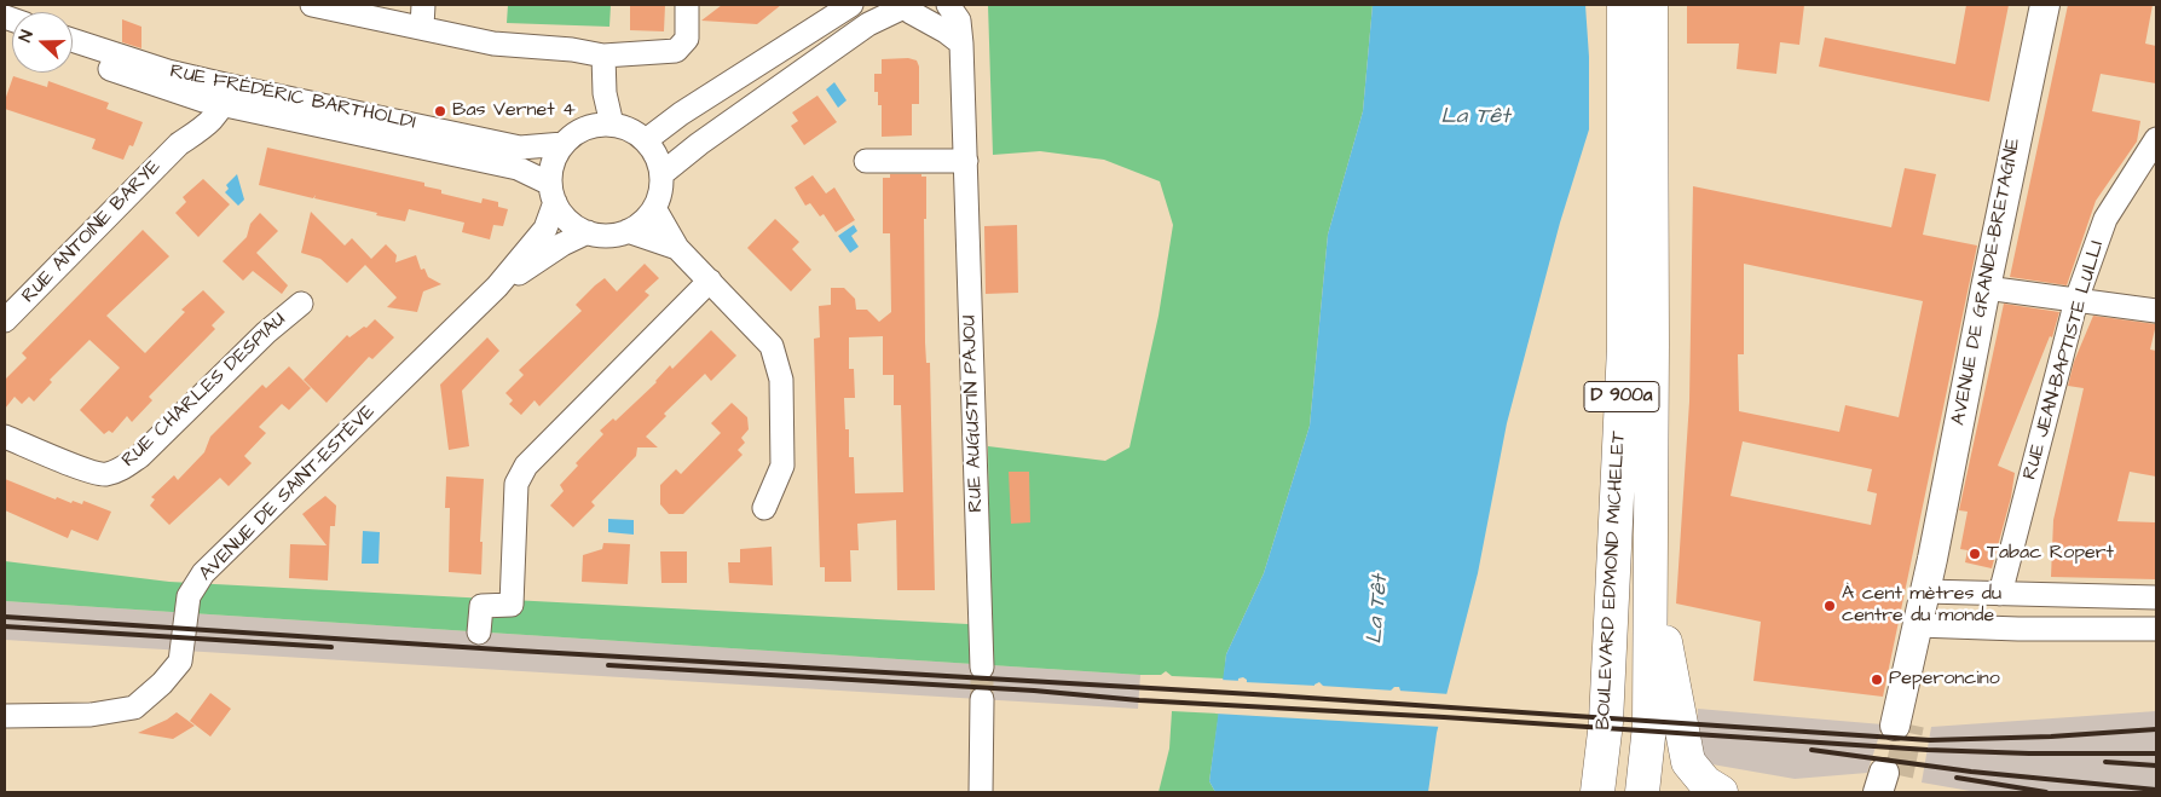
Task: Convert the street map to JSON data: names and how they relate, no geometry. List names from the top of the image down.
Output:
{
  "streets": {
    "highway": ["D 900a", "BOULEVARD EDMOND MICHELET"],
    "main road": ["AVENUE DE GRANDE-BRETAGNE"],
    "street": [
      "RUE FRÉDÉRIC BARTHOLDI",
      "RUE ANTOINE BARYE",
      "RUE JEAN-BAPTISTE LULLI",
      "RUE CHARLES DESPIAU",
      "RUE AUGUSTIN PAJOU",
      "AVENUE DE SAINT-ESTÈVE"
    ]
  },
  "crossings": [
    ["RUE FRÉDÉRIC BARTHOLDI", "RUE ANTOINE BARYE"],
    ["RUE FRÉDÉRIC BARTHOLDI", "AVENUE DE SAINT-ESTÈVE"]
  ],
  "water": ["La Têt"],
  "places": [
    "Bas Vernet 4",
    "Tabac Ropert",
    "À cent mètres du centre du monde",
    "Peperoncino"
  ],
  "north": "left"
}
